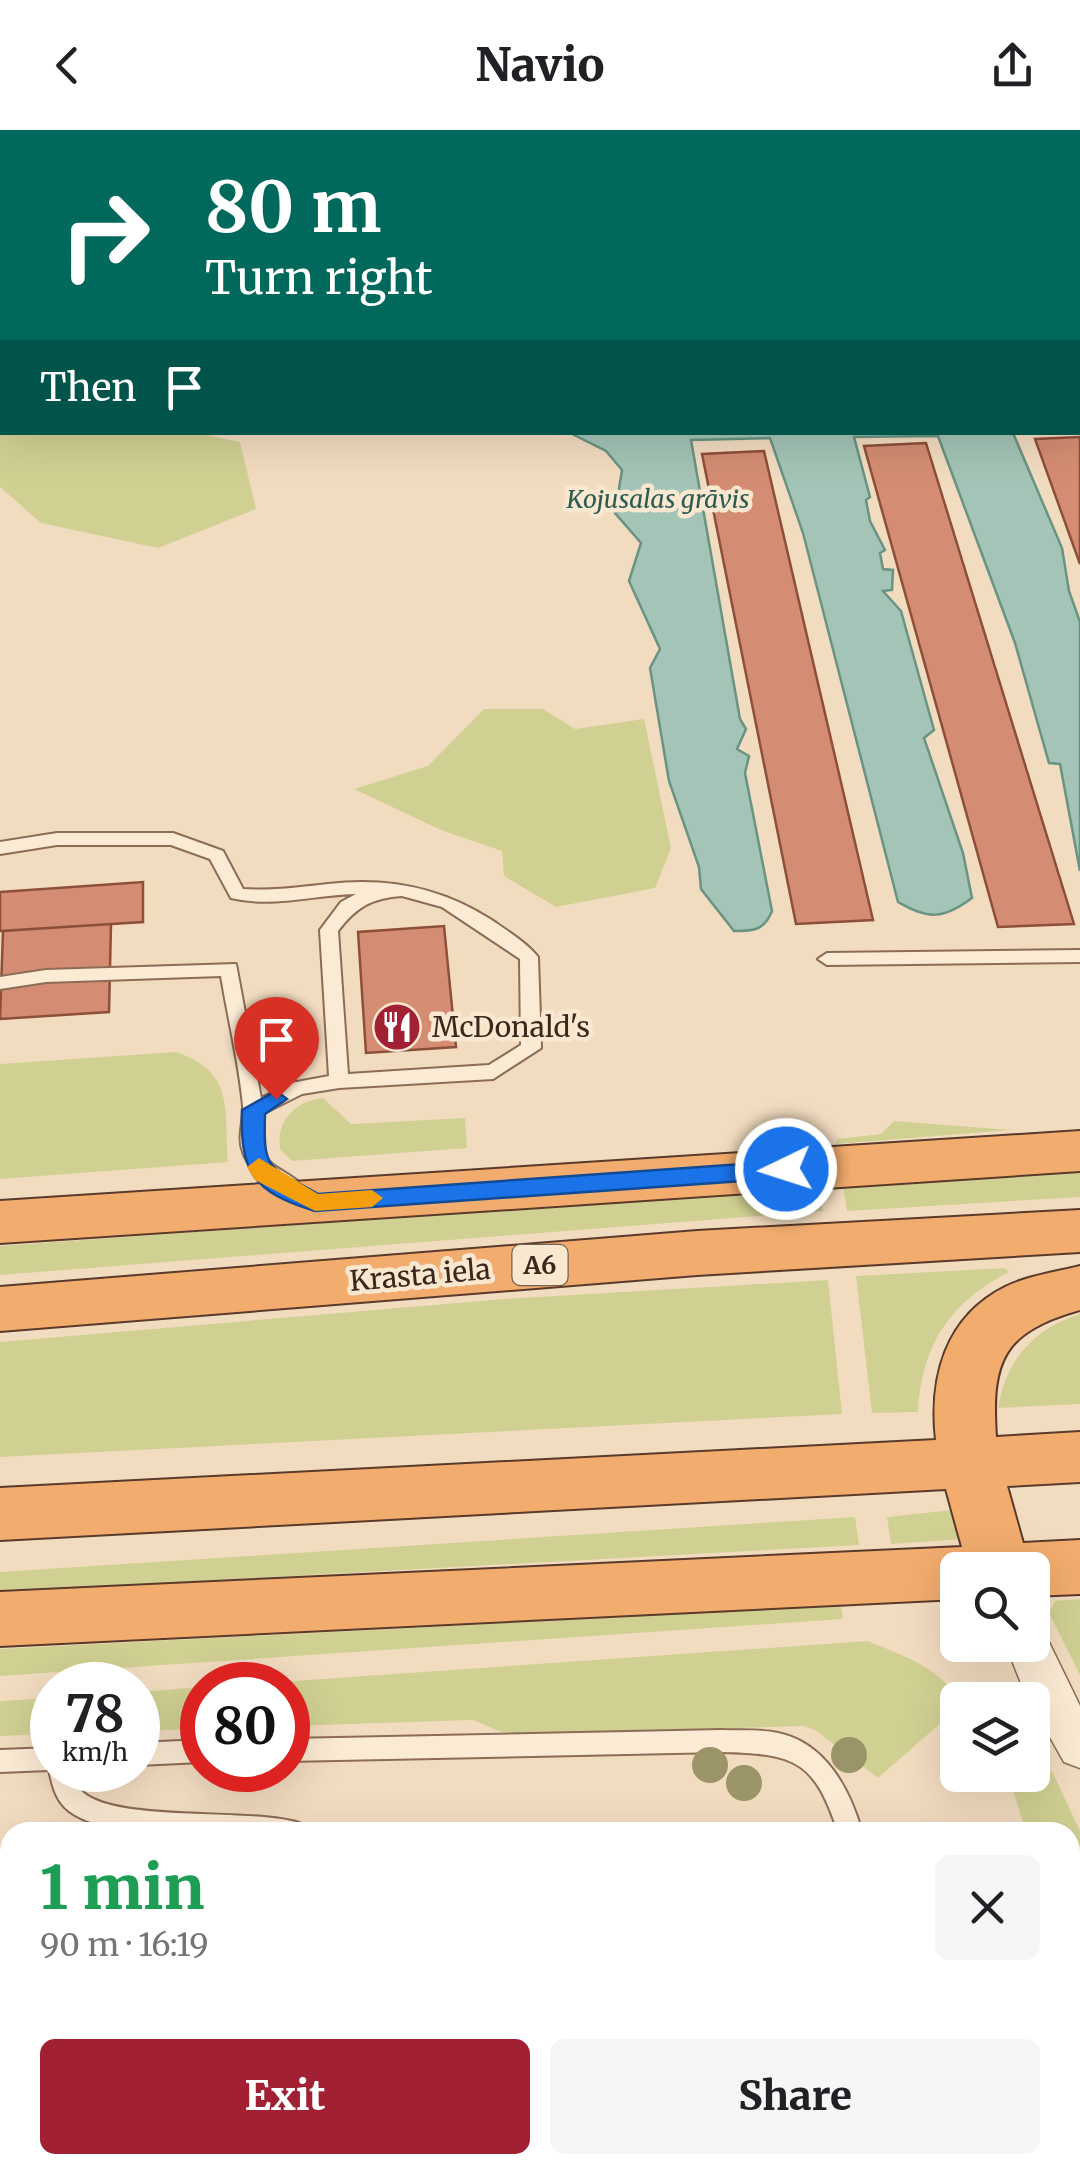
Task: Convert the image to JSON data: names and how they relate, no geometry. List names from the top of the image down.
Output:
{
  "streets": {
    "highway": ["A6", "Krasta iela"]
  },
  "water": ["Kojusalas grāvis"],
  "places": {
    "restaurant": ["McDonald's"]
  },
  "page": {
    "header": "Navio",
    "turn": ["80 m", "Turn right"],
    "then": "Then",
    "speed": "78 km/h",
    "limit": "80",
    "heading": ["1 min", "90 m · 16:19"],
    "buttons": ["Exit", "Share"]
  }
}
